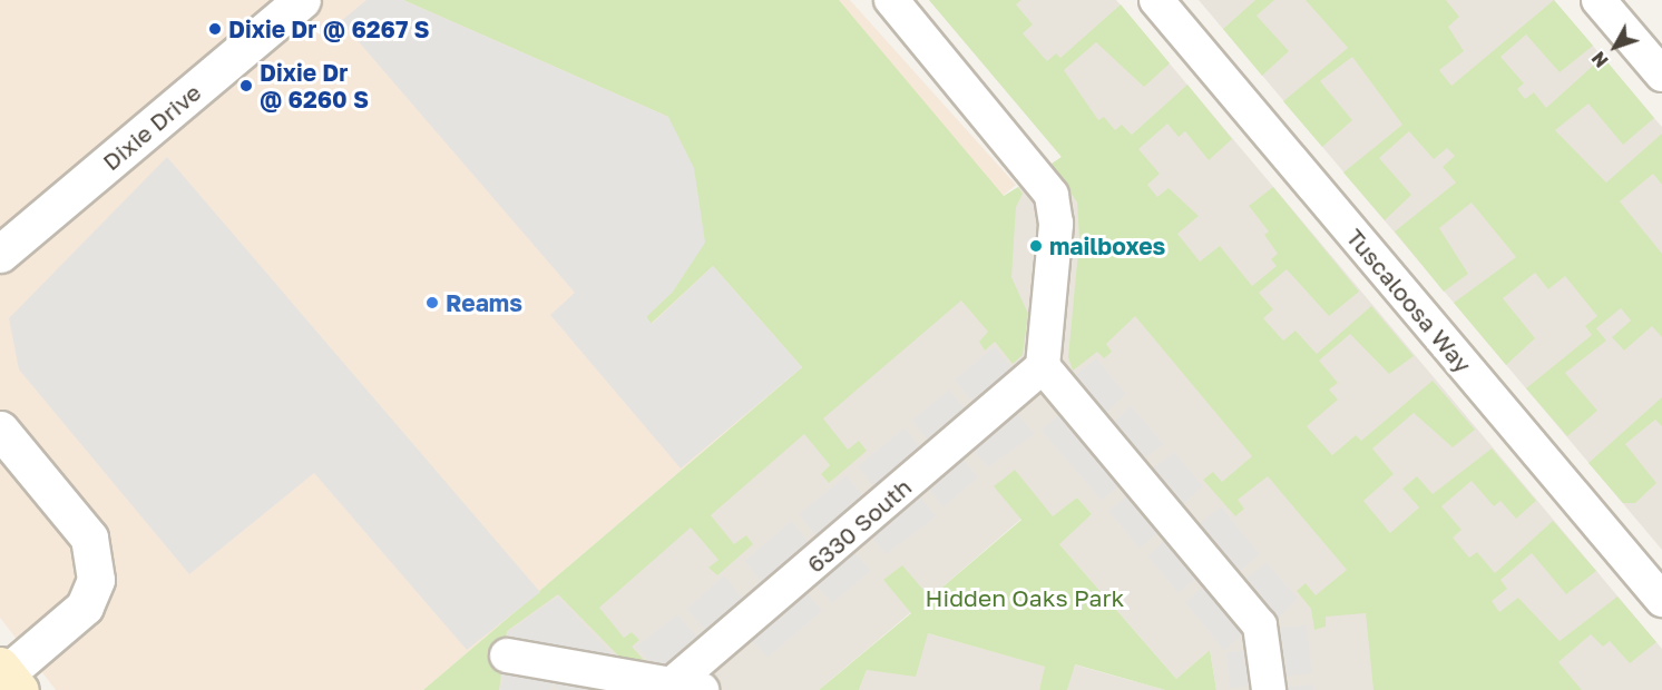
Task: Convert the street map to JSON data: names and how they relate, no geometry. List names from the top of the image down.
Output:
{
  "streets": {
    "street": ["Dixie Drive", "Tuscaloosa Way", "6330 South"]
  },
  "parks": ["Hidden Oaks Park"],
  "places": [
    "Dixie Dr @ 6267 S",
    "Dixie Dr @ 6260 S",
    "mailboxes",
    "Reams"
  ],
  "north": "bottom left"
}
